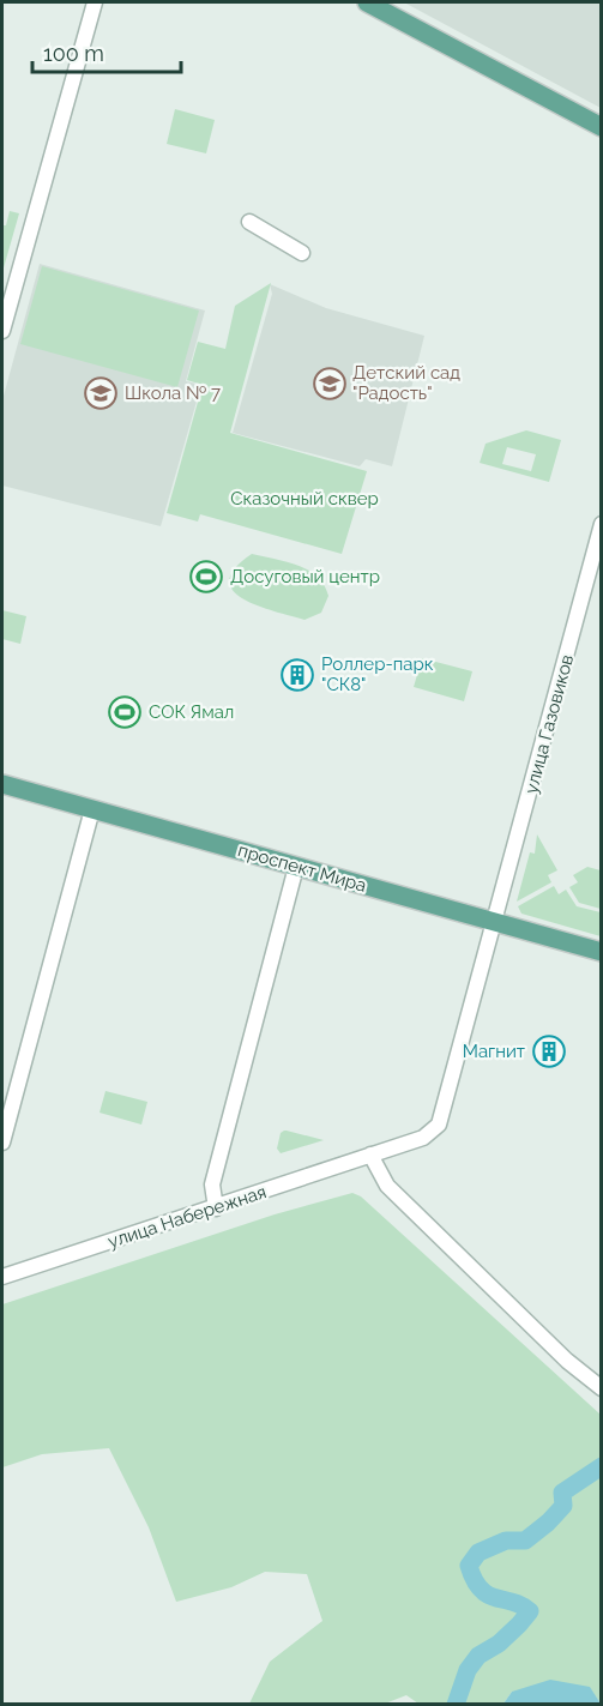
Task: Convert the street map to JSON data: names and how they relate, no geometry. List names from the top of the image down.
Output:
{
  "streets": {
    "main road": ["проспект Мира"],
    "street": ["улица Газовиков", "улица Набережная"]
  },
  "crossings": [
    ["улица Газовиков", "проспект Мира"],
    ["улица Газовиков", "улица Набережная"],
    ["проспект Мира", "улица Набережная"]
  ],
  "parks": ["Сказочный сквер"],
  "places": {
    "school or university": ["Детский сад \"Радость\"", "Школа № 7"],
    "sports": ["Досуговый центр", "СОК Ямал"],
    "building": ["Роллер-парк \"СК8\"", "Магнит"]
  },
  "scale_bar": "100 m"
}
